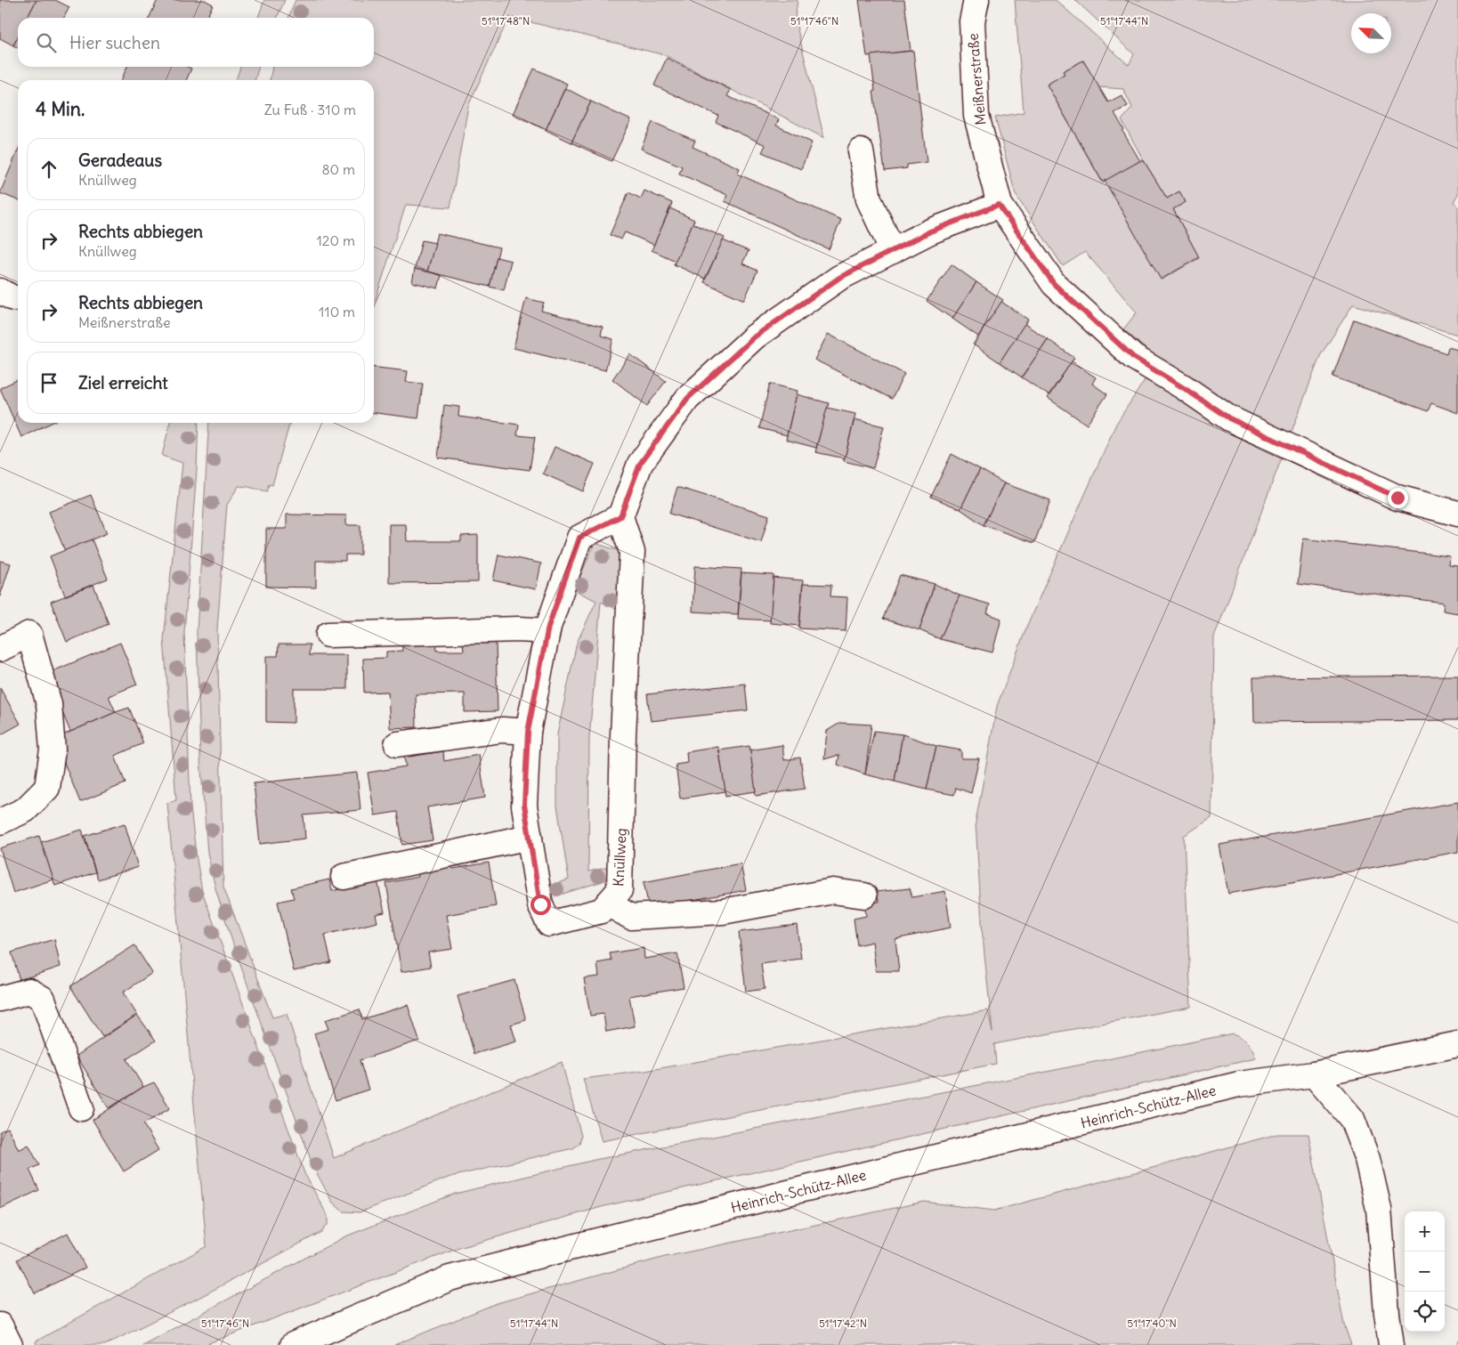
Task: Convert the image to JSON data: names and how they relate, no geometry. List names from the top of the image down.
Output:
{
  "streets": {
    "street": ["Meißnerstraße", "Knüllweg", "Heinrich-Schütz-Allee"]
  },
  "north": "top left",
  "page": {
    "search": "Hier suchen",
    "heading": ["4 Min.", "Zu Fuß · 310 m"],
    "list": [
      ["Geradeaus", "Knüllweg", "80 m"],
      ["Rechts abbiegen", "Knüllweg", "120 m"],
      ["Rechts abbiegen", "Meißnerstraße", "110 m"],
      "Ziel erreicht"
    ],
    "map_buttons": ["+", "−"]
  },
  "coordinates": [
    "51°17'46\"N",
    "51°17'44\"N",
    "51°17'48\"N",
    "51°17'42\"N",
    "51°17'40\"N"
  ]
}
